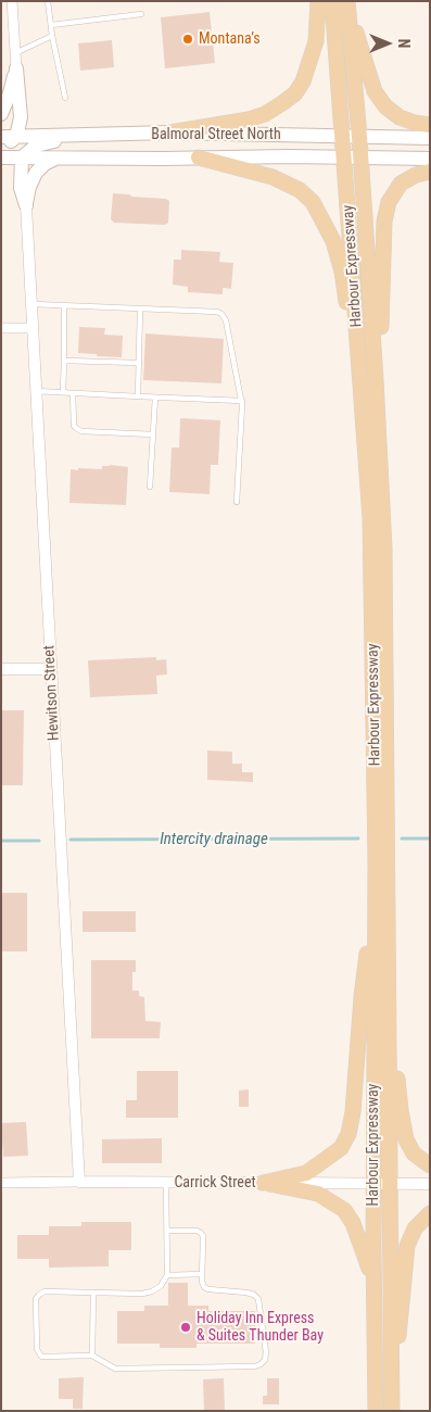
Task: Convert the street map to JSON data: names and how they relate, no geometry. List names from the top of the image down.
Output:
{
  "streets": {
    "main road": ["Balmoral Street North", "Harbour Expressway"],
    "street": ["Hewitson Street", "Carrick Street"]
  },
  "crossings": [
    ["Balmoral Street North", "Harbour Expressway"],
    ["Harbour Expressway", "Carrick Street"],
    ["Hewitson Street", "Carrick Street"]
  ],
  "water": ["Intercity drainage"],
  "places": ["Montana’s", "Holiday Inn Express & Suites Thunder Bay"],
  "north": "right"
}
